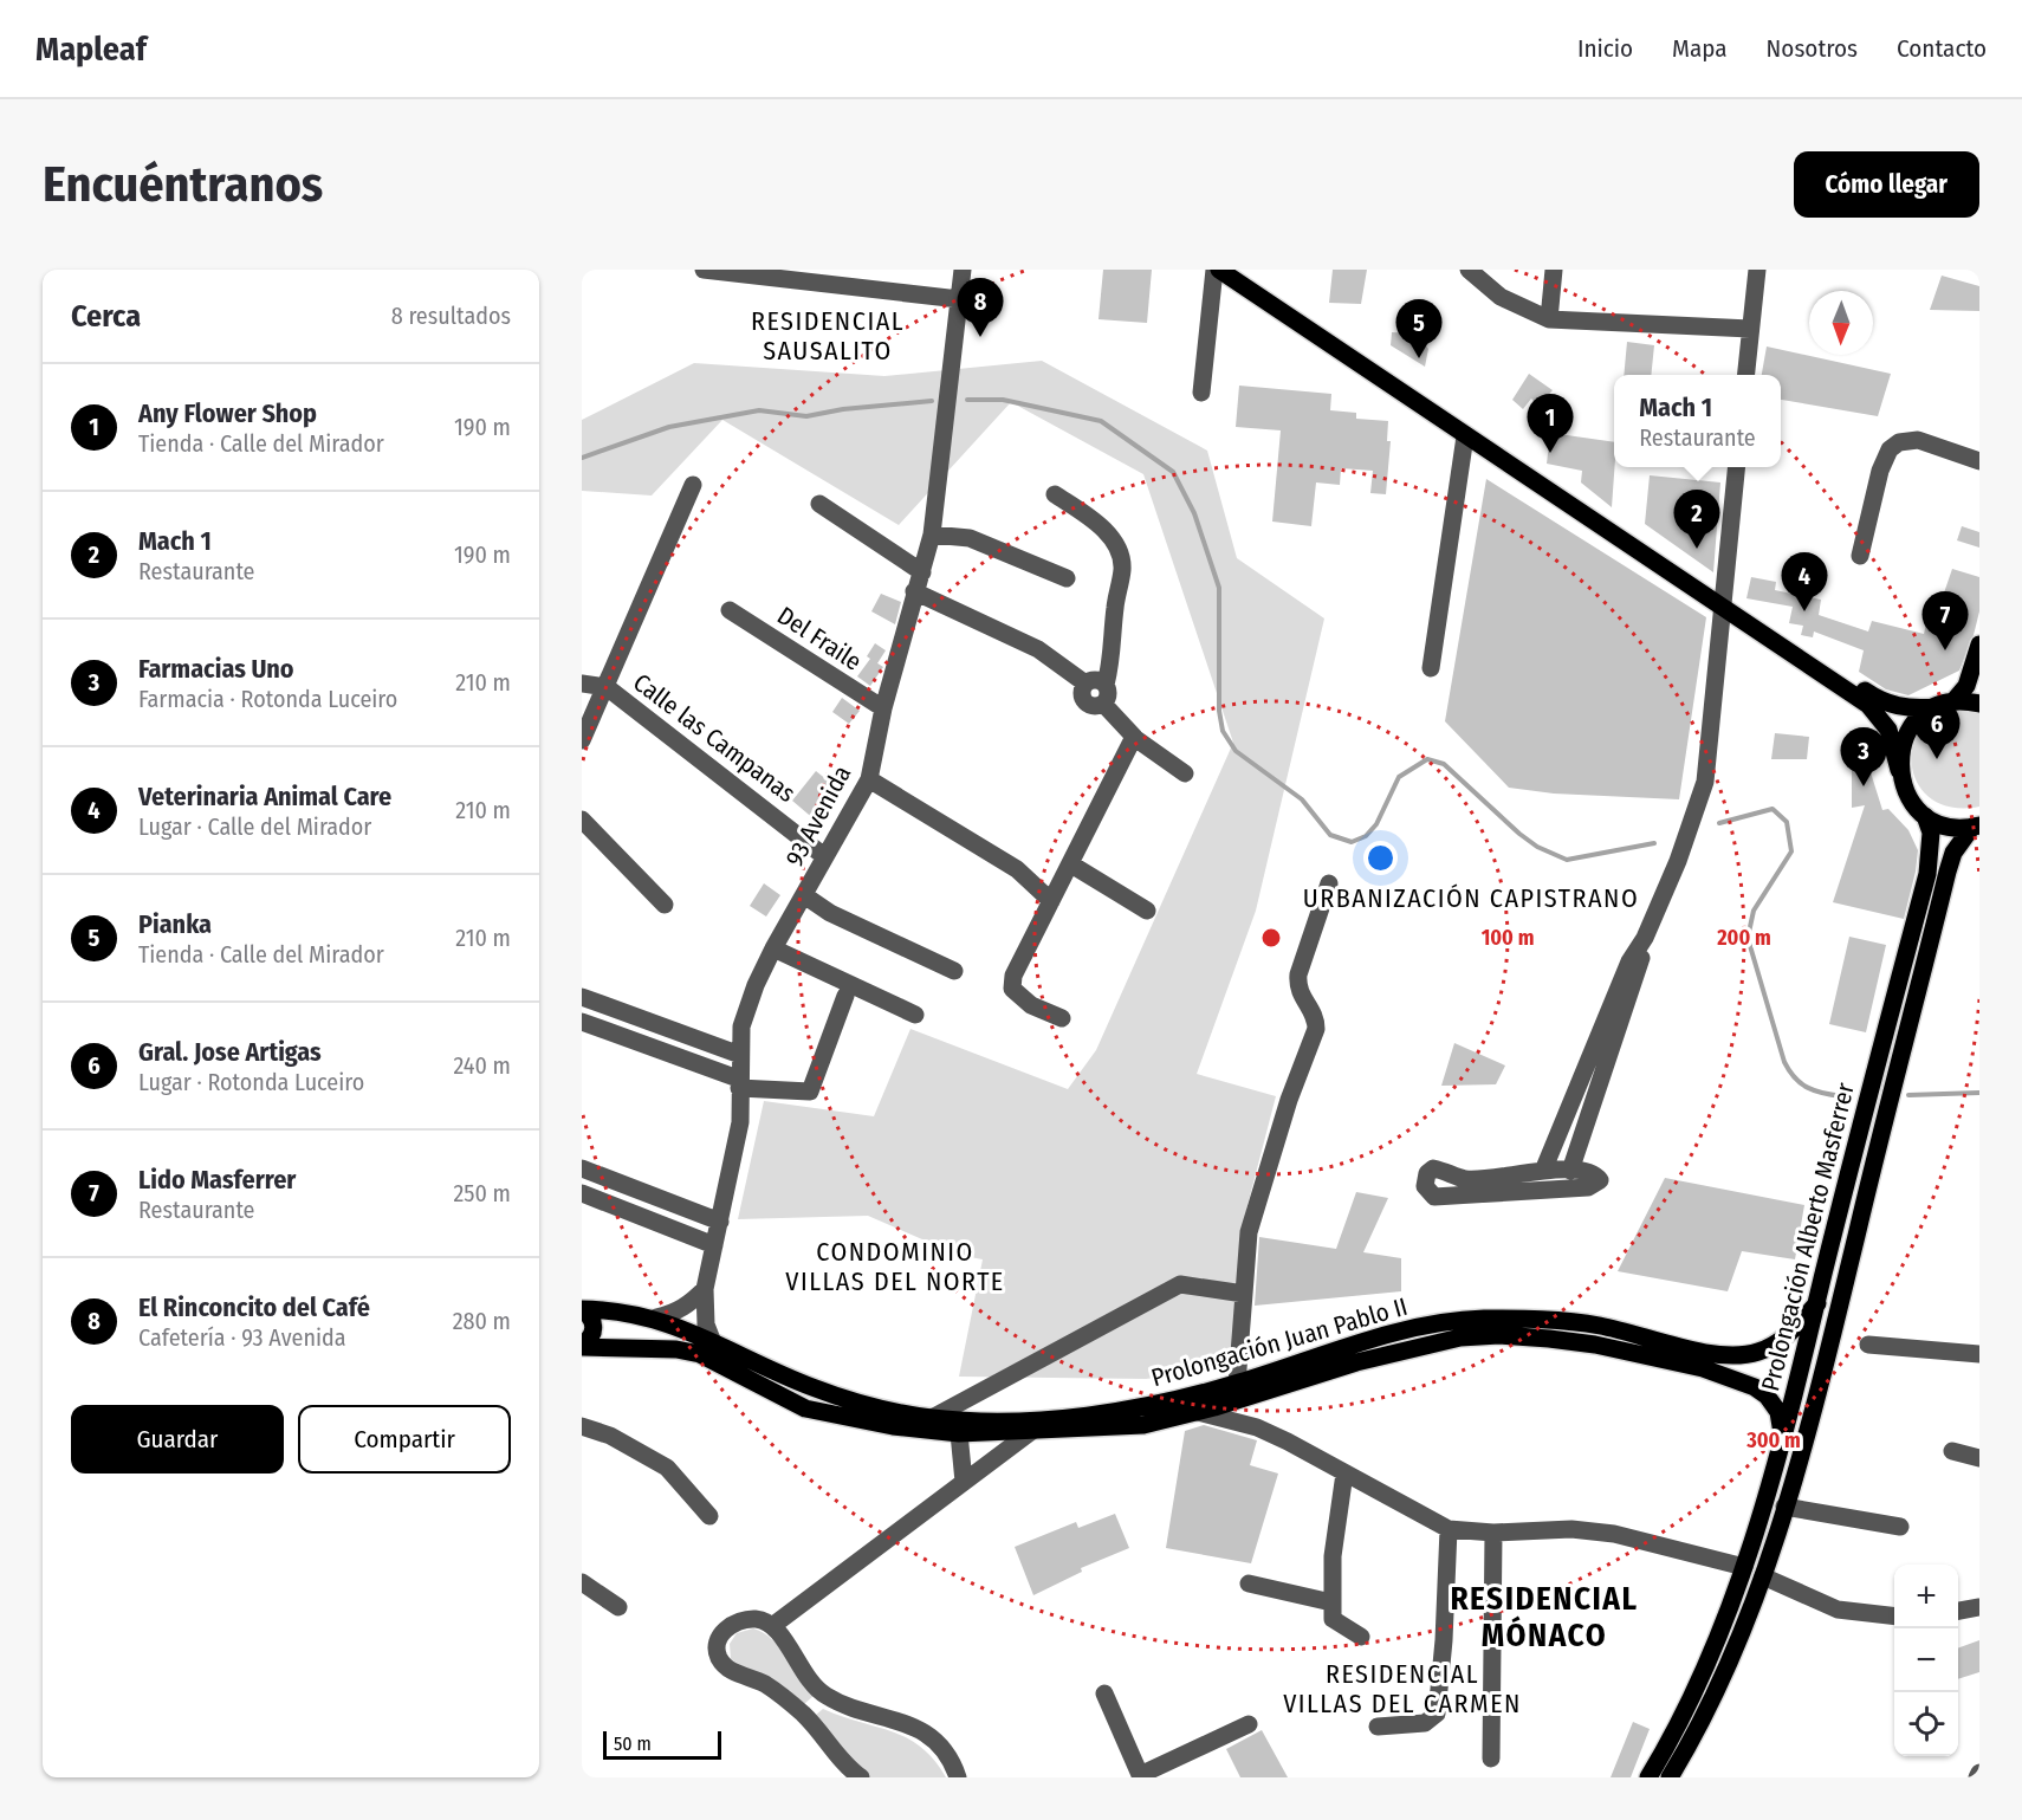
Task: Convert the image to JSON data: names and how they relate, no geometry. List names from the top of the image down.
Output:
{
  "streets": {
    "main road": ["Prolongación Alberto Masferrer", "Prolongación Juan Pablo II"],
    "street": ["Del Fraile", "Calle las Campanas", "93 Avenida"]
  },
  "crossings": [
    ["Del Fraile", "93 Avenida"],
    ["Calle las Campanas", "93 Avenida"],
    ["93 Avenida", "Prolongación Juan Pablo II"],
    ["Prolongación Alberto Masferrer", "Prolongación Juan Pablo II"]
  ],
  "districts": [
    "RESIDENCIAL SAUSALITO",
    "URBANIZACIÓN CAPISTRANO",
    "CONDOMINIO VILLAS DEL NORTE",
    "RESIDENCIAL MÓNACO",
    "RESIDENCIAL VILLAS DEL CARMEN"
  ],
  "scale_bar": "50 m",
  "north": "bottom",
  "page": {
    "header": "Mapleaf",
    "nav": [
      "Inicio",
      "Mapa",
      "Nosotros",
      "Contacto"
    ],
    "buttons": [
      "Cómo llegar",
      ["Guardar", "Compartir"]
    ],
    "title": "Encuéntranos",
    "heading": ["Cerca", "8 resultados"],
    "pins": [
      "8",
      "5",
      "1",
      "2",
      "4",
      "7",
      "6",
      "3"
    ],
    "list": [
      {
        "mark": "1",
        "name": "Any Flower Shop",
        "note": "Tienda · Calle del Mirador",
        "value": "190 m"
      },
      {
        "mark": "2",
        "name": "Mach 1",
        "note": "Restaurante",
        "value": "190 m"
      },
      {
        "mark": "3",
        "name": "Farmacias Uno",
        "note": "Farmacia · Rotonda Luceiro",
        "value": "210 m"
      },
      {
        "mark": "4",
        "name": "Veterinaria Animal Care",
        "note": "Lugar · Calle del Mirador",
        "value": "210 m"
      },
      {
        "mark": "5",
        "name": "Pianka",
        "note": "Tienda · Calle del Mirador",
        "value": "210 m"
      },
      {
        "mark": "6",
        "name": "Gral. Jose Artigas",
        "note": "Lugar · Rotonda Luceiro",
        "value": "240 m"
      },
      {
        "mark": "7",
        "name": "Lido Masferrer",
        "note": "Restaurante",
        "value": "250 m"
      },
      {
        "mark": "8",
        "name": "El Rinconcito del Café",
        "note": "Cafetería · 93 Avenida",
        "value": "280 m"
      }
    ],
    "popup": ["Mach 1", "Restaurante"],
    "map_buttons": ["+", "−"],
    "scale": "50 m"
  },
  "rings": ["100 m", "200 m", "300 m"]
}
